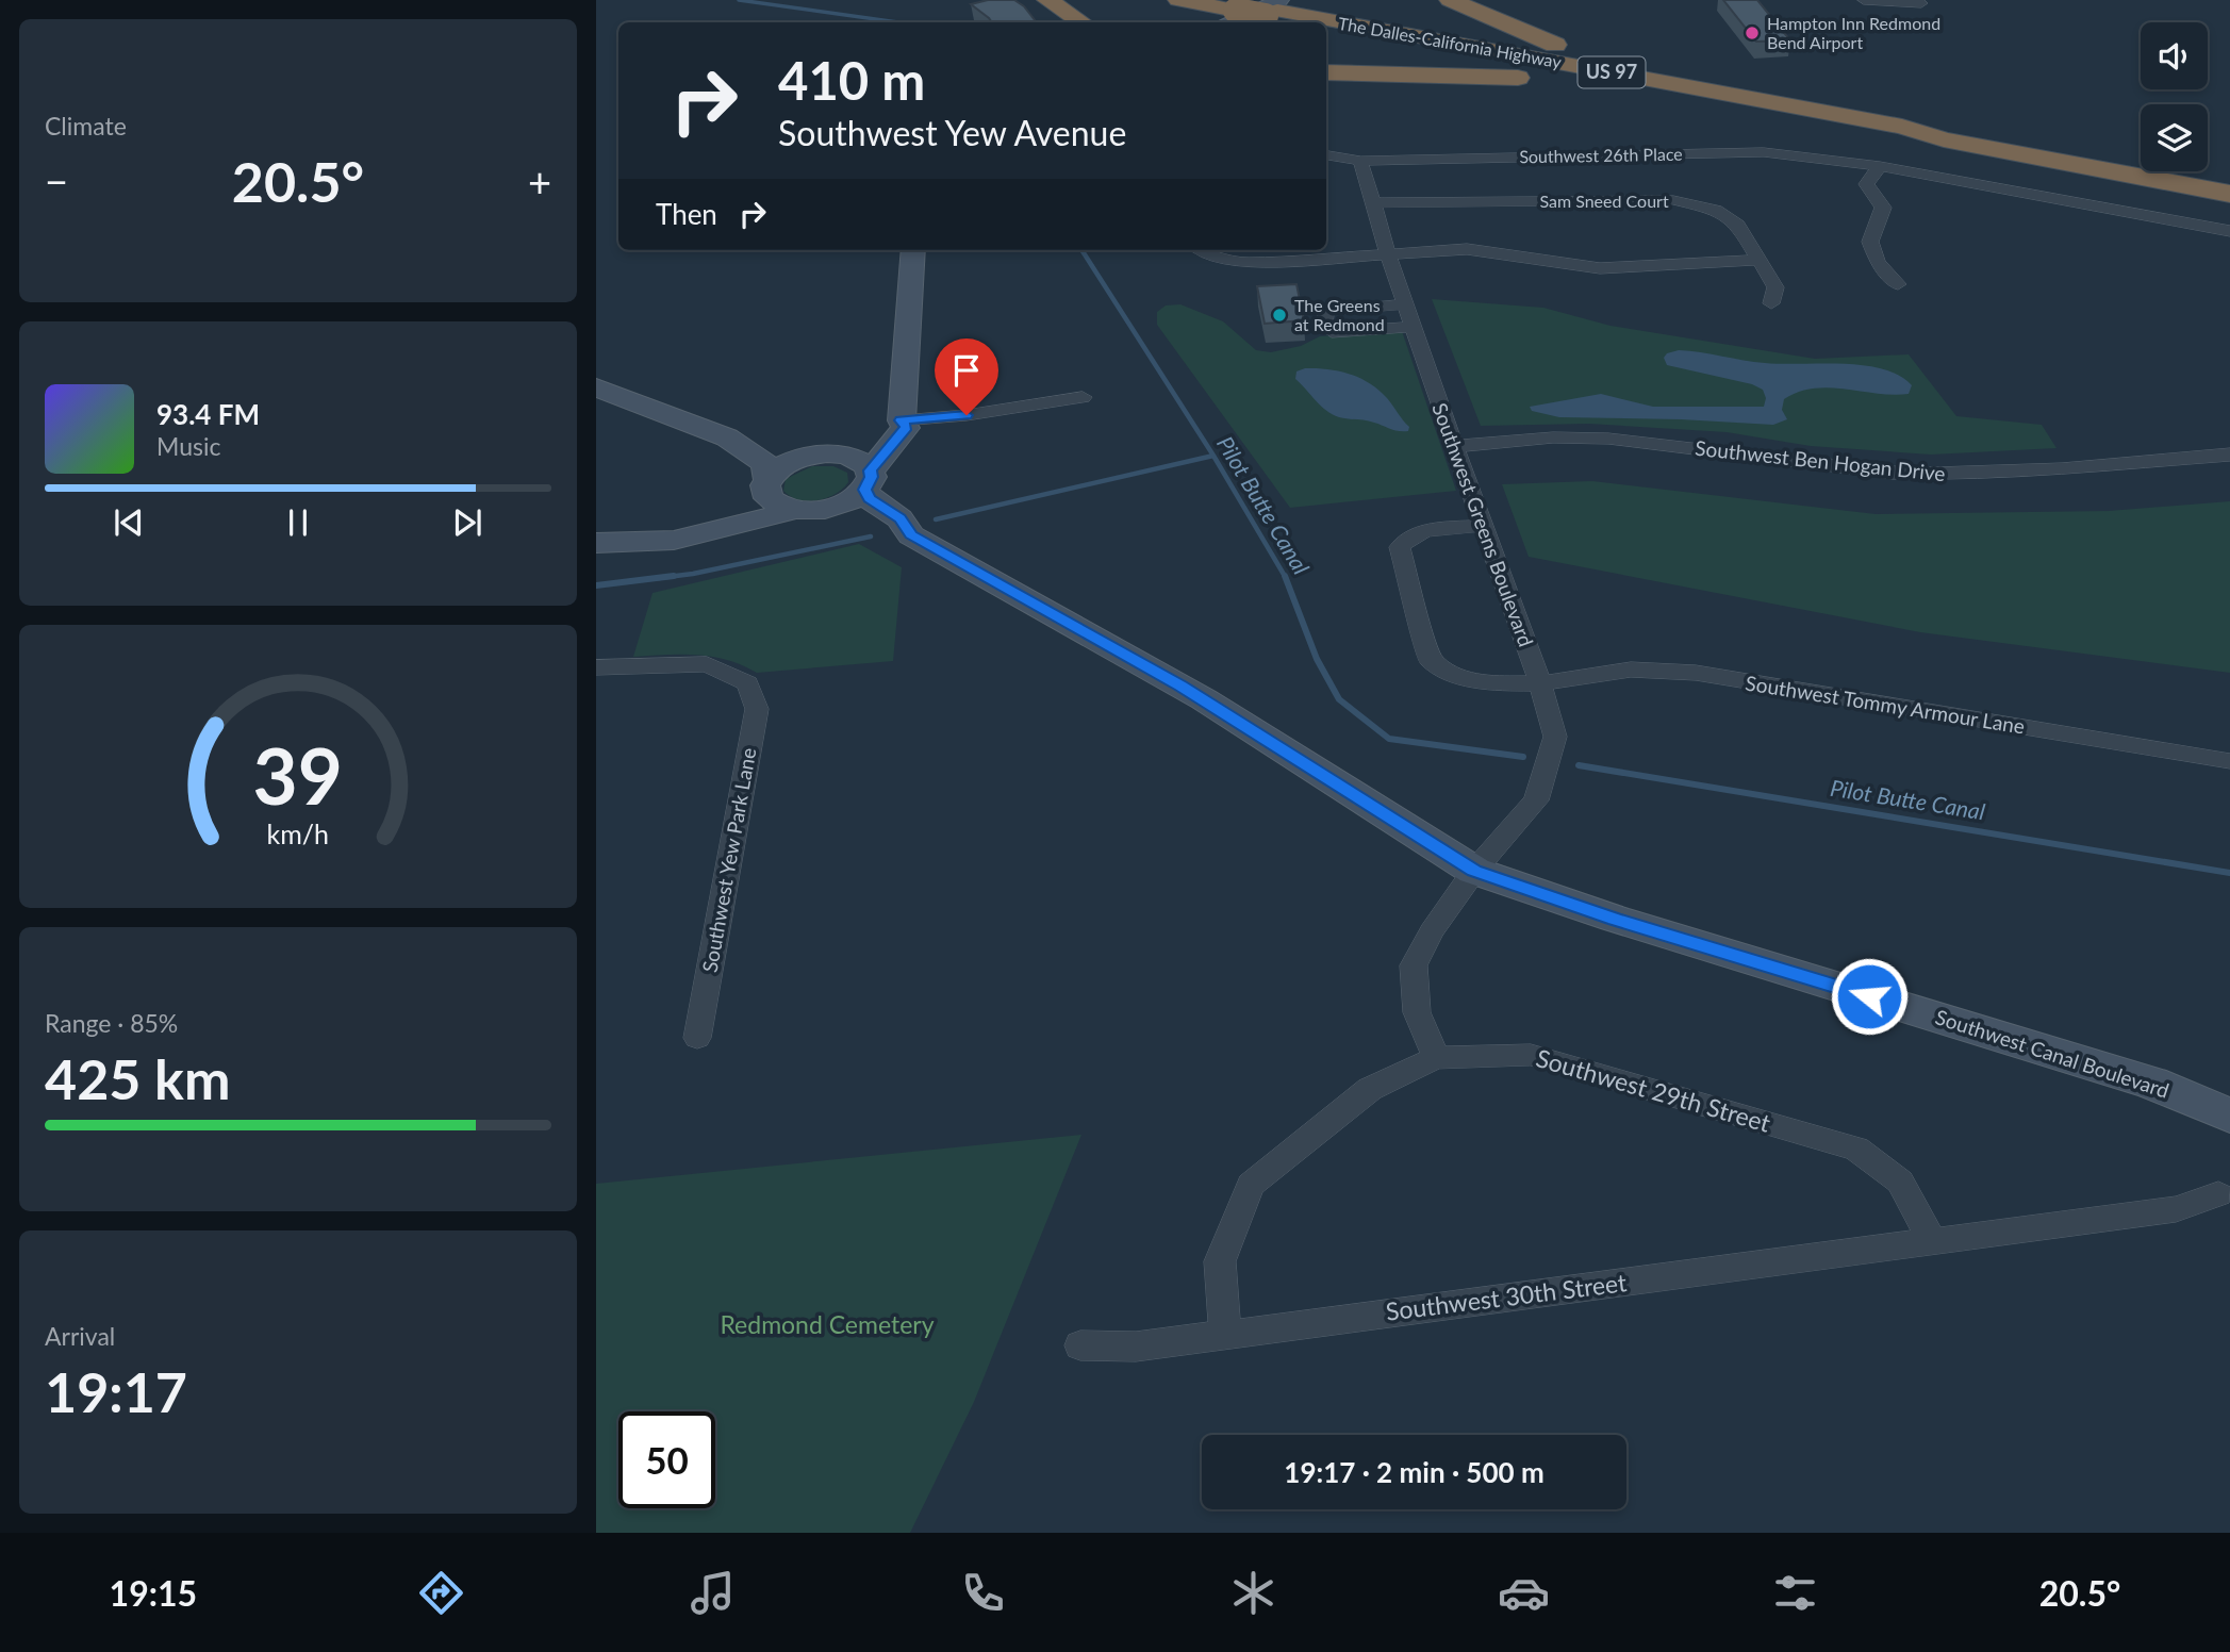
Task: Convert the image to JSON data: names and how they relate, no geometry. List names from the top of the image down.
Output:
{
  "streets": {
    "highway": ["The Dalles-California Highway", "US 97"],
    "main road": ["Southwest Canal Boulevard"],
    "street": [
      "Southwest 26th Place",
      "Sam Sneed Court",
      "Southwest Ben Hogan Drive",
      "Southwest Greens Boulevard",
      "Southwest Tommy Armour Lane",
      "Southwest Yew Park Lane",
      "Southwest 29th Street",
      "Southwest 30th Street"
    ]
  },
  "crossings": [
    ["Southwest 26th Place", "Southwest Greens Boulevard"],
    ["Sam Sneed Court", "Southwest Greens Boulevard"],
    ["Southwest Ben Hogan Drive", "Southwest Greens Boulevard"],
    ["Southwest Greens Boulevard", "Southwest Tommy Armour Lane"],
    ["Southwest Greens Boulevard", "Southwest Canal Boulevard"],
    ["Southwest Greens Boulevard", "Southwest 29th Street"],
    ["Southwest 29th Street", "Southwest 30th Street"]
  ],
  "water": ["Pilot Butte Canal"],
  "parks": ["Redmond Cemetery"],
  "places": ["Hampton Inn Redmond Bend Airport", "The Greens at Redmond"],
  "page": {
    "tile": [
      "Climate",
      ["Range · 85%", "425 km"],
      ["Arrival", "19:17"]
    ],
    "turn": ["410 m", "Southwest Yew Avenue"],
    "heat": ["−", "20.5°", "+"],
    "then": "Then",
    "song": ["93.4 FM", "Music"],
    "limit": "50",
    "trip": "19:17 · 2 min · 500 m",
    "tabs": ["19:15", "20.5°"],
    "gauge": ["39", "km/h"]
  }
}
